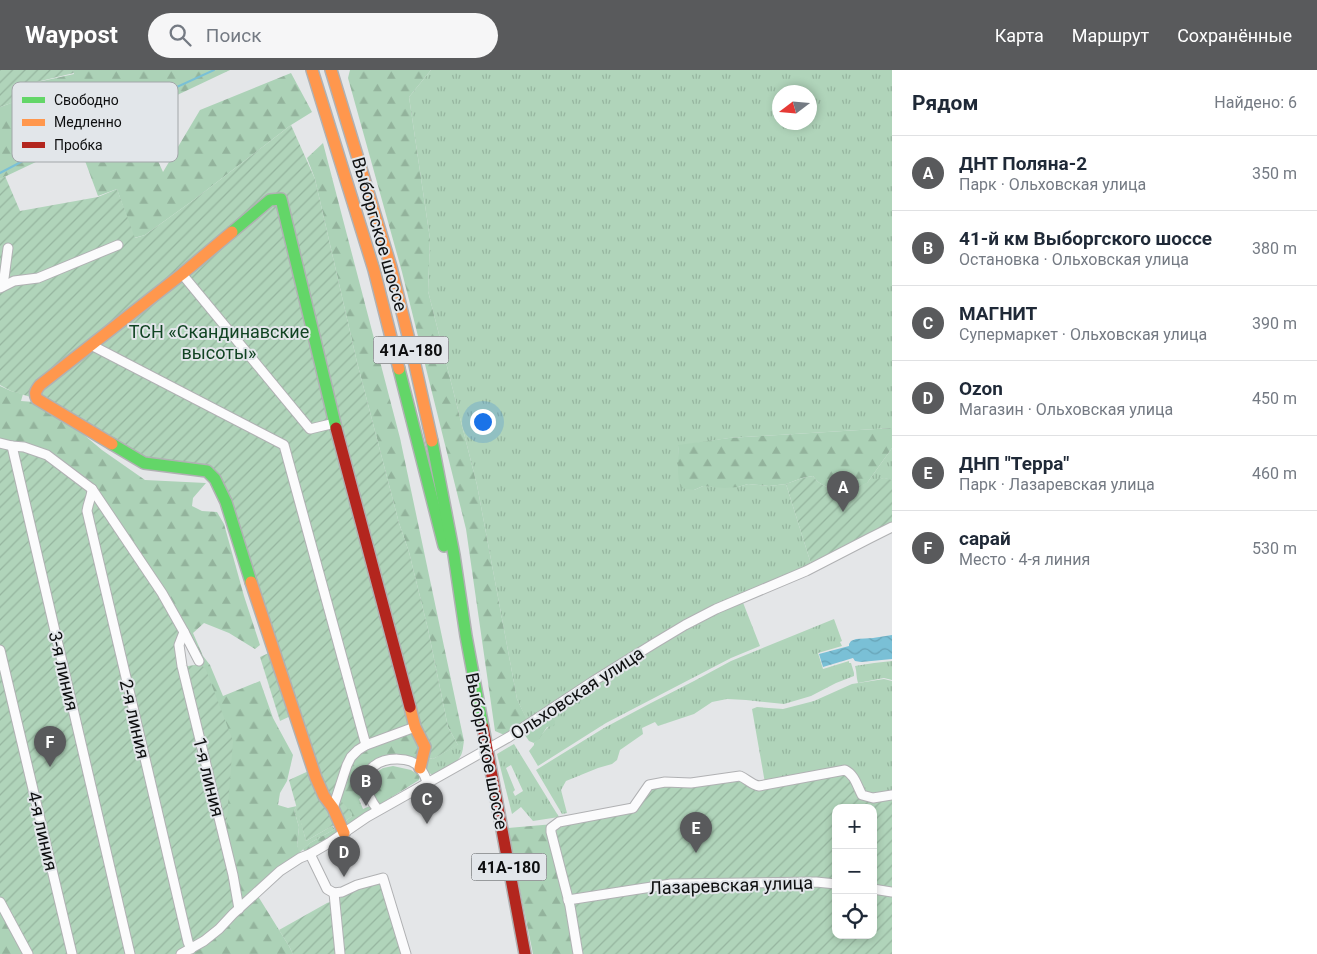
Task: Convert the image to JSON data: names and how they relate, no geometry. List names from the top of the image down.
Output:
{
  "streets": {
    "main road": ["Выборгское шоссе", "41А-180"],
    "street": [
      "3-я линия",
      "Ольховская улица",
      "2-я линия",
      "1-я линия",
      "4-я линия",
      "Лазаревская улица"
    ]
  },
  "crossings": [
    ["Выборгское шоссе", "Ольховская улица"],
    ["Ольховская улица", "2-я линия"],
    ["Ольховская улица", "1-я линия"]
  ],
  "parks": ["ТСН «Скандинавские высоты»"],
  "legend": ["Свободно", "Медленно", "Пробка"],
  "north": "left",
  "page": {
    "header": "Waypost",
    "search": "Поиск",
    "nav": ["Карта", "Маршрут", "Сохранённые"],
    "heading": ["Рядом", "Найдено: 6"],
    "list": [
      {
        "mark": "A",
        "name": "ДНТ Поляна-2",
        "note": "Парк · Ольховская улица",
        "value": "350 m"
      },
      {
        "mark": "B",
        "name": "41-й км Выборгского шоссе",
        "note": "Остановка · Ольховская улица",
        "value": "380 m"
      },
      {
        "mark": "C",
        "name": "МАГНИТ",
        "note": "Супермаркет · Ольховская улица",
        "value": "390 m"
      },
      {
        "mark": "D",
        "name": "Ozon",
        "note": "Магазин · Ольховская улица",
        "value": "450 m"
      },
      {
        "mark": "E",
        "name": "ДНП \"Терра\"",
        "note": "Парк · Лазаревская улица",
        "value": "460 m"
      },
      {
        "mark": "F",
        "name": "сарай",
        "note": "Место · 4-я линия",
        "value": "530 m"
      }
    ],
    "pins": [
      "A",
      "F",
      "B",
      "C",
      "E",
      "D"
    ],
    "map_buttons": ["+", "−"]
  }
}
